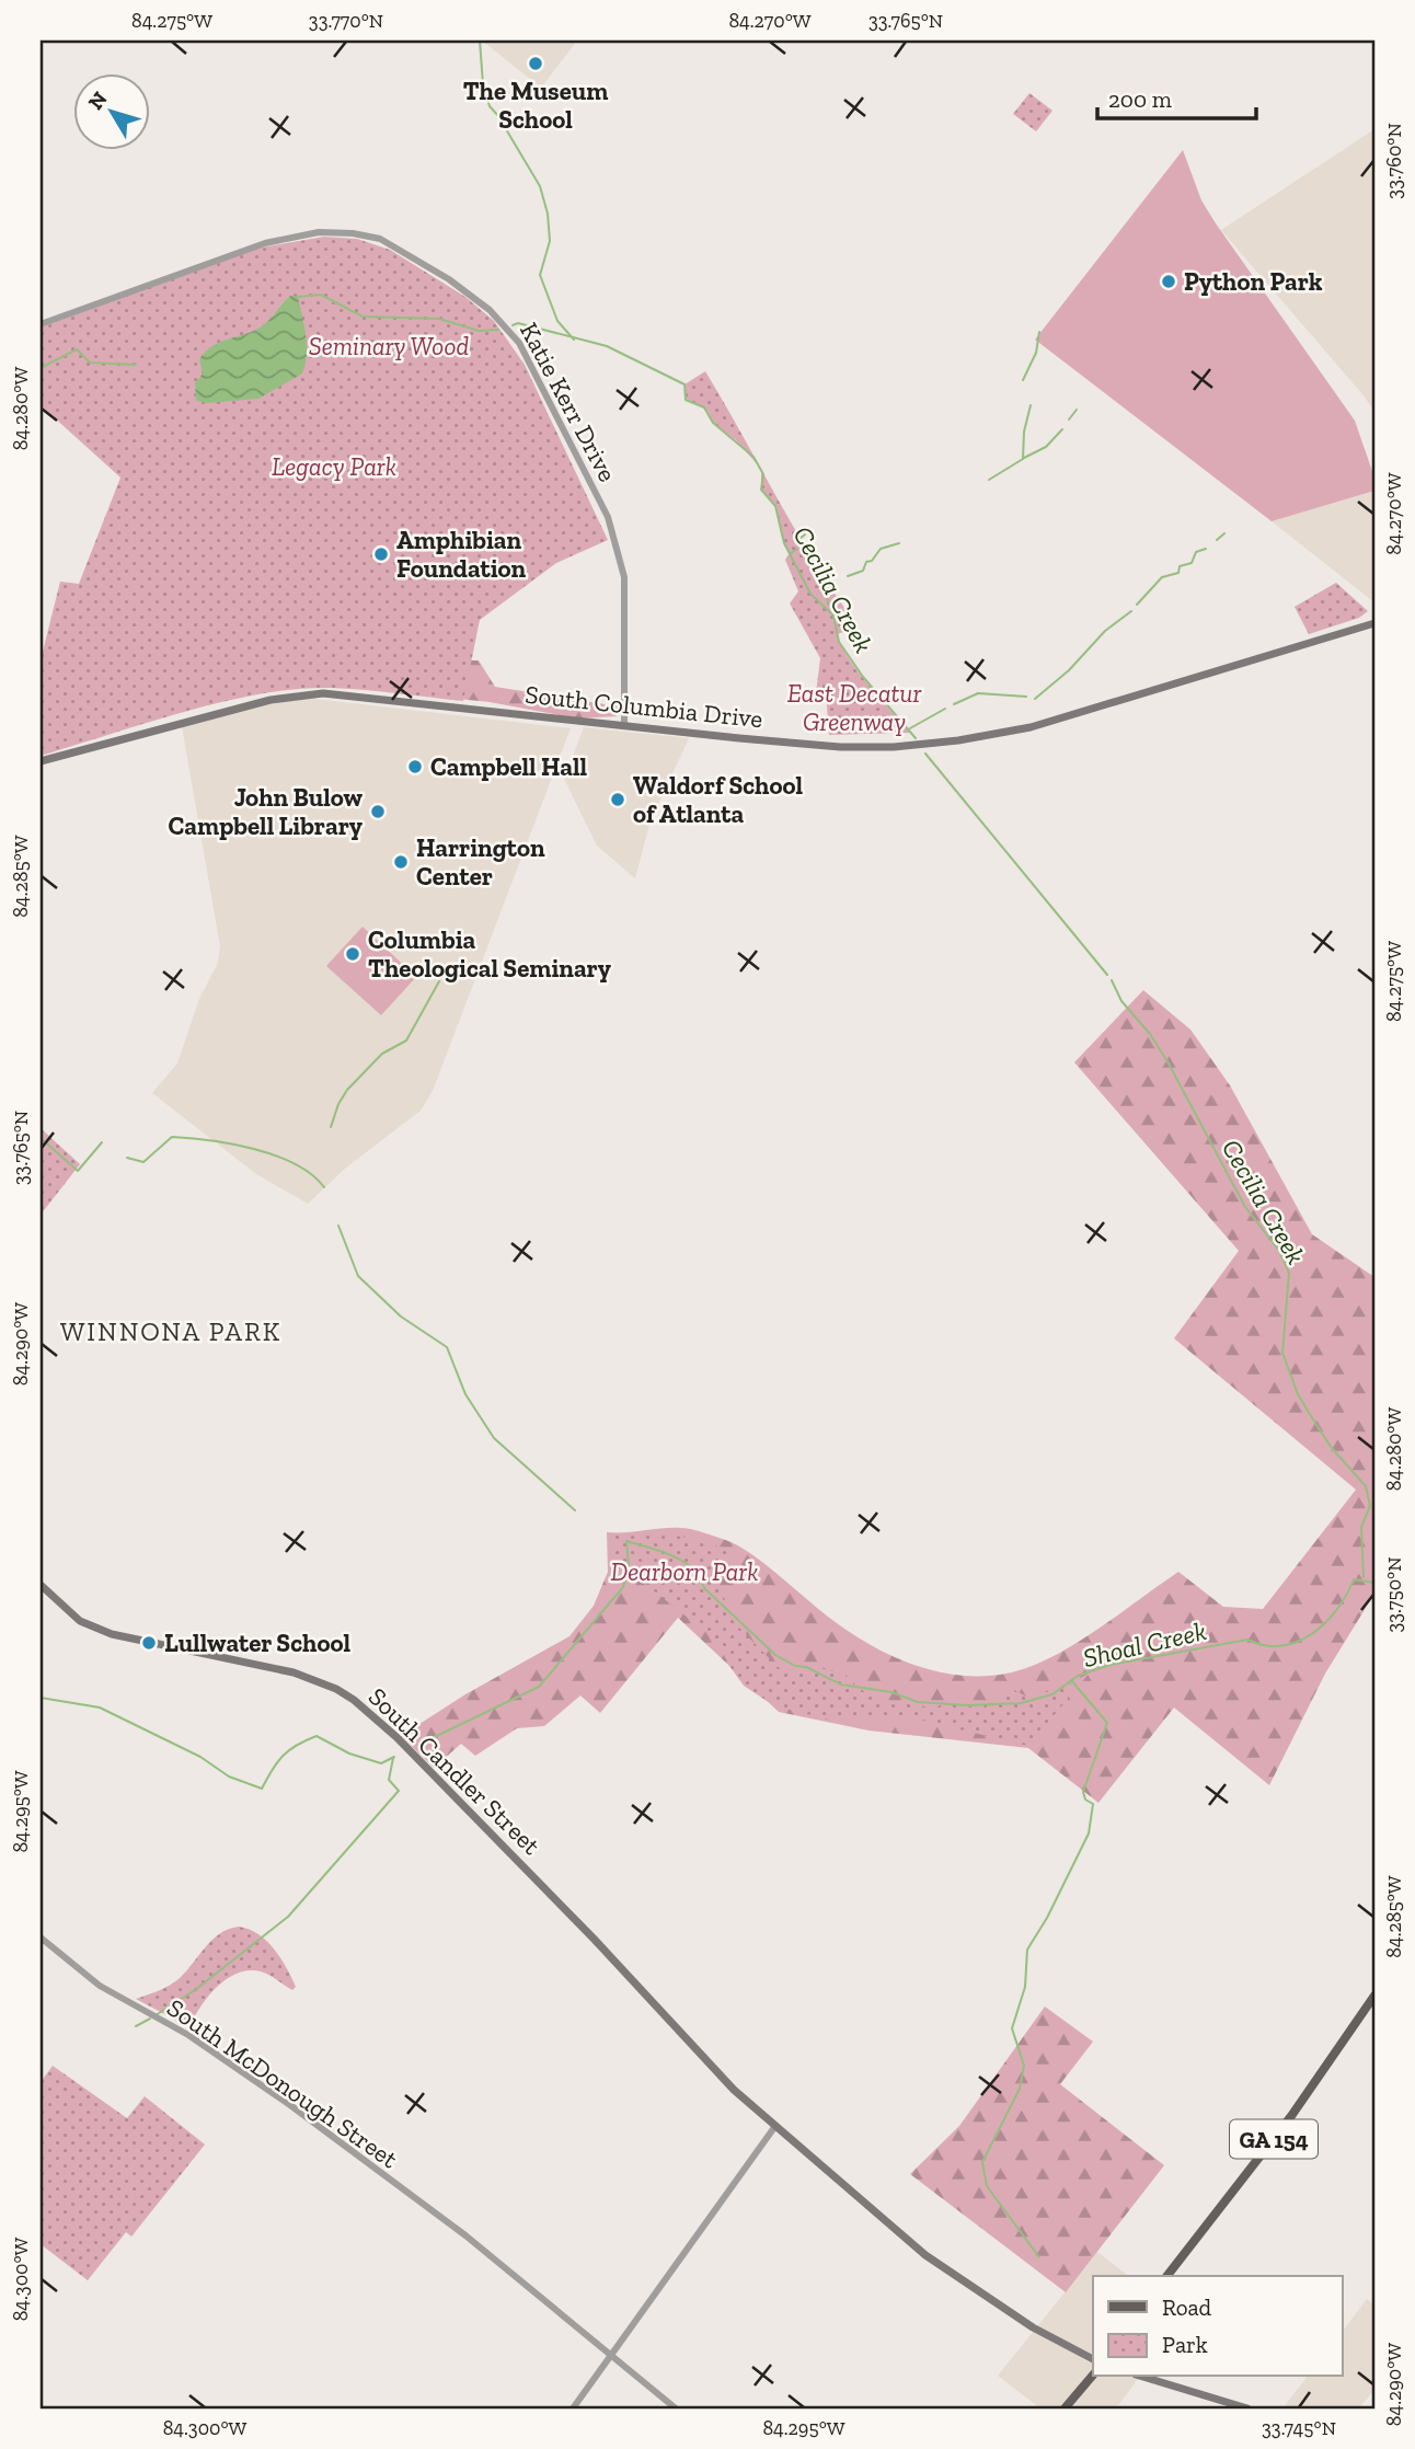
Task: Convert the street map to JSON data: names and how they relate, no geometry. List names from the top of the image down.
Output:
{
  "streets": {
    "main road": ["South Columbia Drive", "South Candler Street", "GA 154"],
    "street": ["Katie Kerr Drive", "South McDonough Street"]
  },
  "crossings": [
    ["Katie Kerr Drive", "South Columbia Drive"]
  ],
  "districts": ["WINNONA PARK"],
  "water": ["Cecilia Creek", "Shoal Creek"],
  "parks": [
    "Seminary Wood",
    "Legacy Park",
    "East Decatur Greenway",
    "Dearborn Park"
  ],
  "places": [
    "The Museum School",
    "Python Park",
    "Amphibian Foundation",
    "Campbell Hall",
    "Waldorf School of Atlanta",
    "John Bulow Campbell Library",
    "Harrington Center",
    "Columbia Theological Seminary",
    "Lullwater School"
  ],
  "legend": ["Road", "Park"],
  "scale_bar": "200 m",
  "north": "top left",
  "coordinates": [
    "84.275°W",
    "33.770°N",
    "84.270°W",
    "33.765°N",
    "33.760°N",
    "84.280°W",
    "84.285°W",
    "84.290°W",
    "33.750°N",
    "84.295°W",
    "84.300°W",
    "33.745°N"
  ]
}
